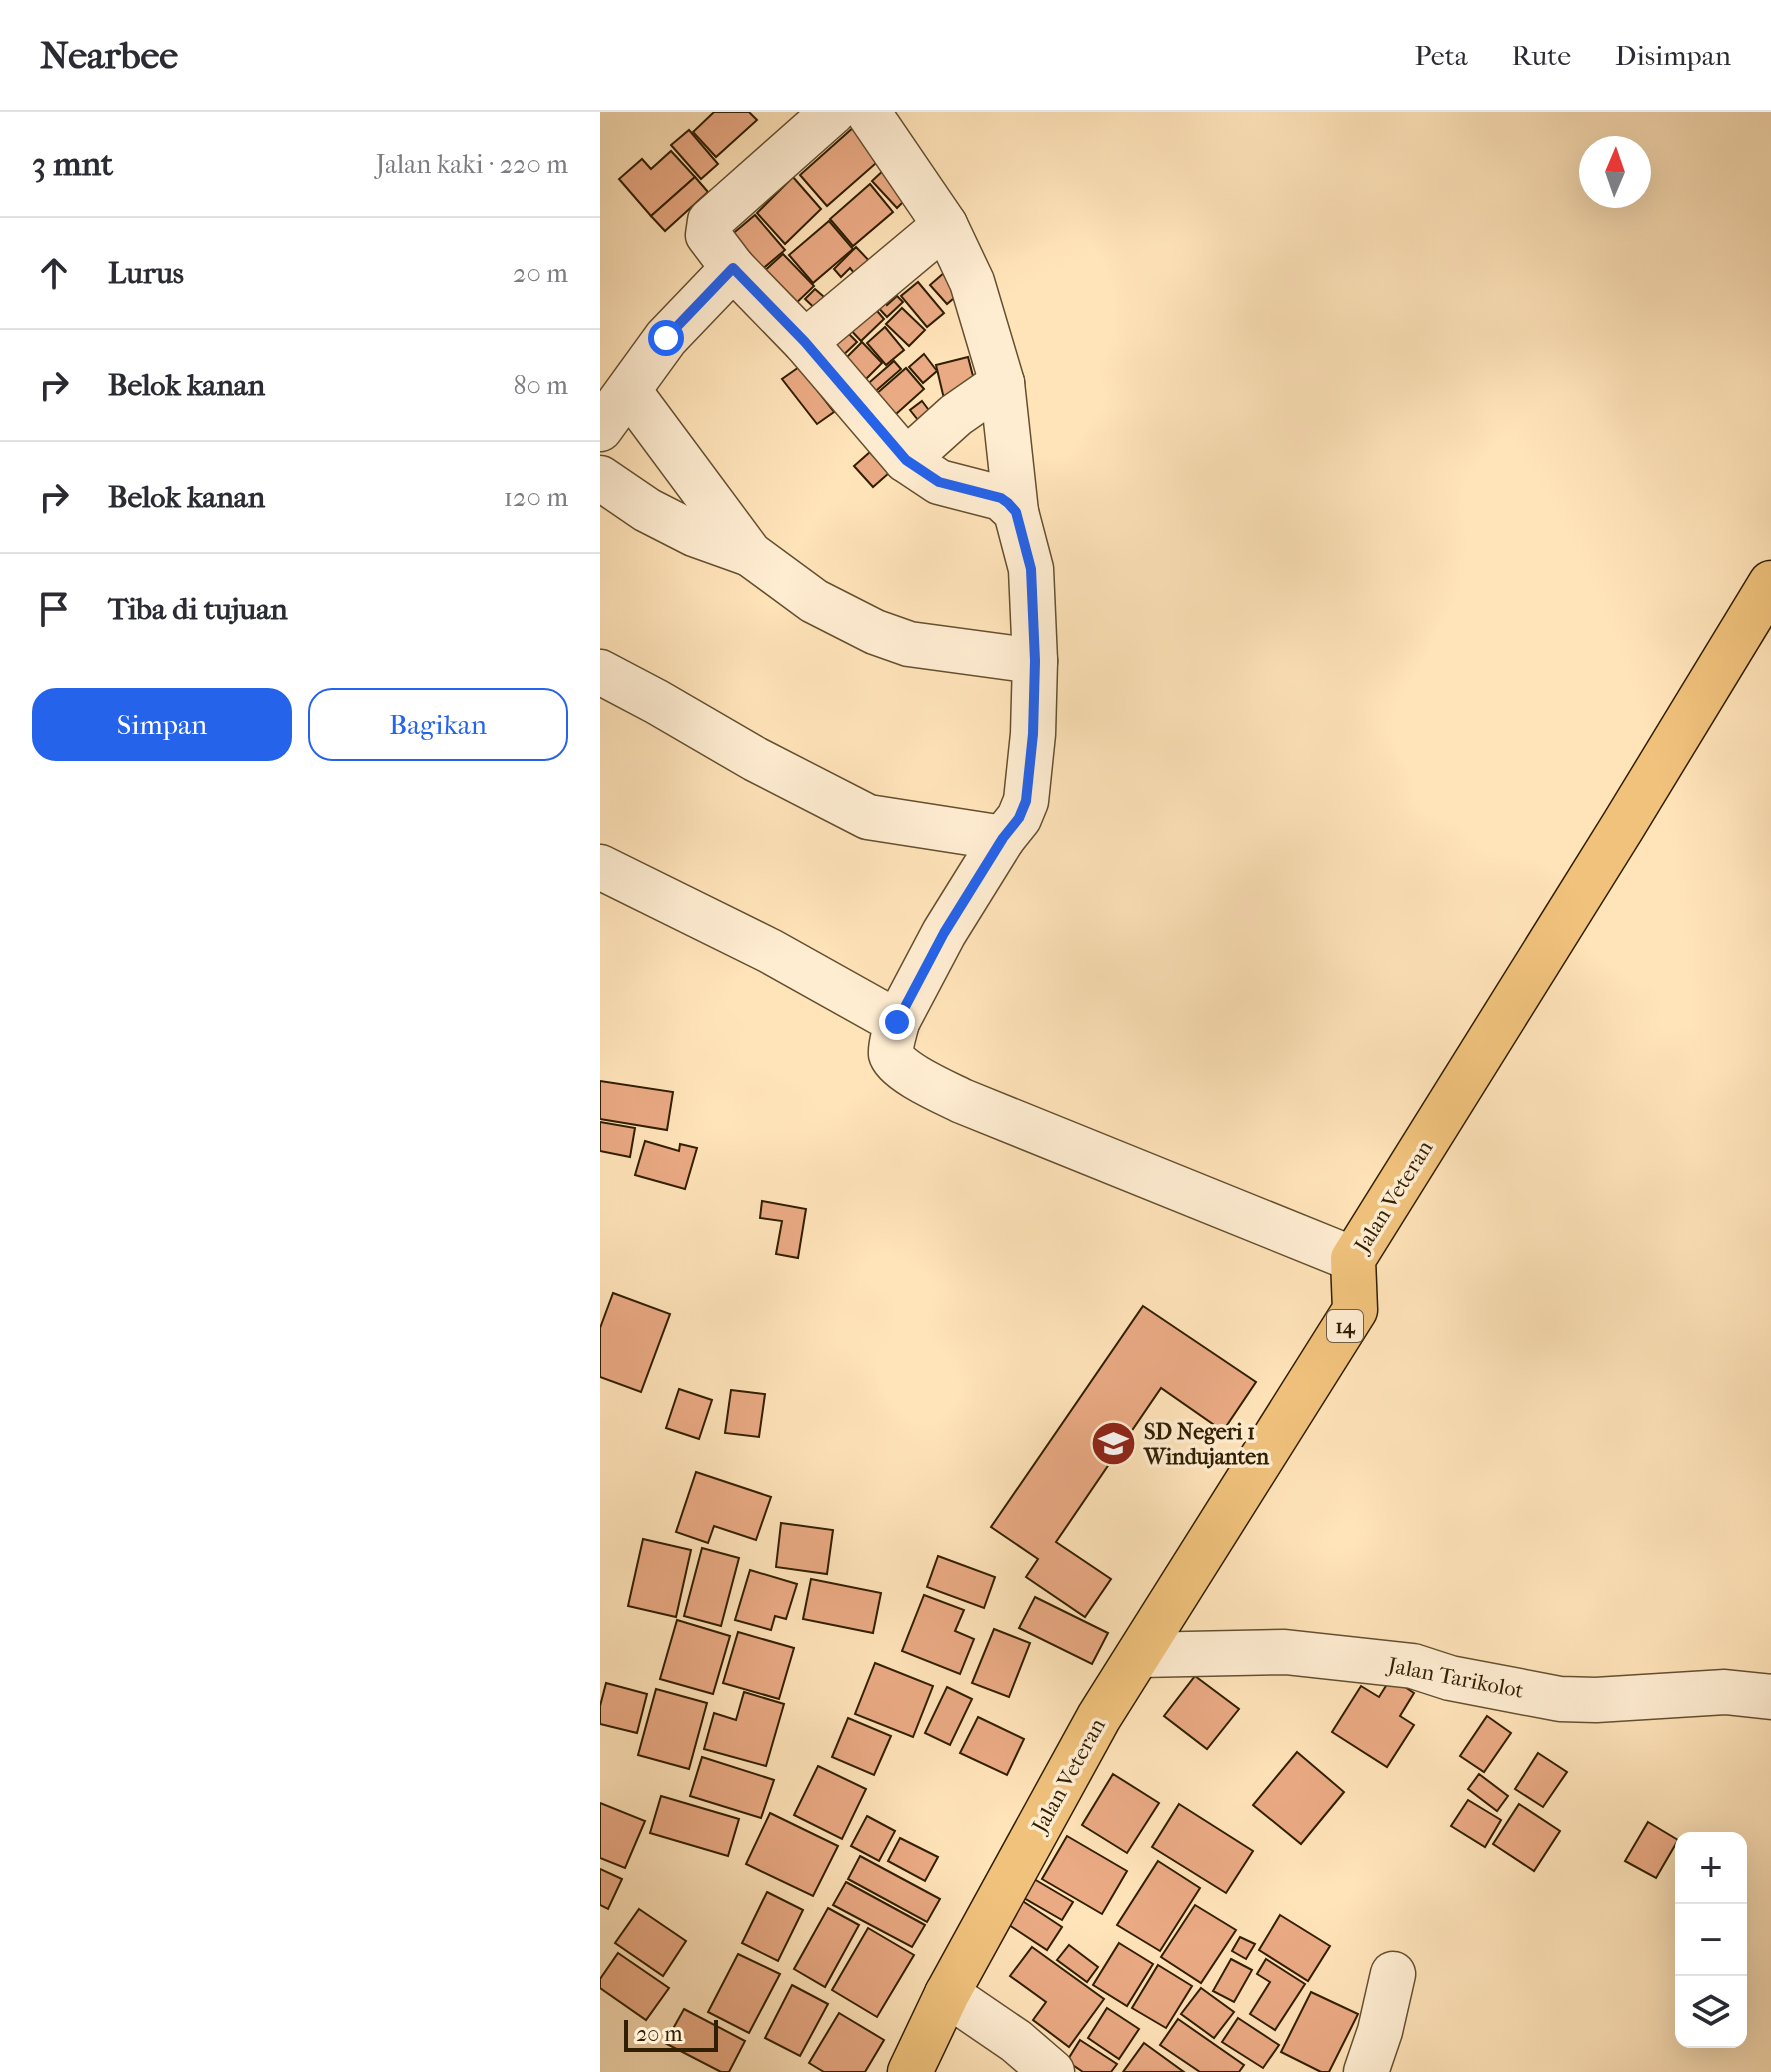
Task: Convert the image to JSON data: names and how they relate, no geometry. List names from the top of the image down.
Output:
{
  "streets": {
    "highway": ["Jalan Veteran", "14"],
    "street": ["Jalan Tarikolot"]
  },
  "crossings": [
    ["Jalan Veteran", "Jalan Tarikolot"]
  ],
  "places": {
    "school or university": ["SD Negeri 1 Windujanten"]
  },
  "scale_bar": "20 m",
  "north": "top",
  "page": {
    "header": "Nearbee",
    "nav": ["Peta", "Rute", "Disimpan"],
    "heading": ["3 mnt", "Jalan kaki · 220 m"],
    "list": [
      ["Lurus", "20 m"],
      ["Belok kanan", "80 m"],
      ["Belok kanan", "120 m"],
      "Tiba di tujuan"
    ],
    "buttons": ["Simpan", "Bagikan"],
    "map_buttons": ["+", "−"],
    "scale": "20 m"
  }
}
